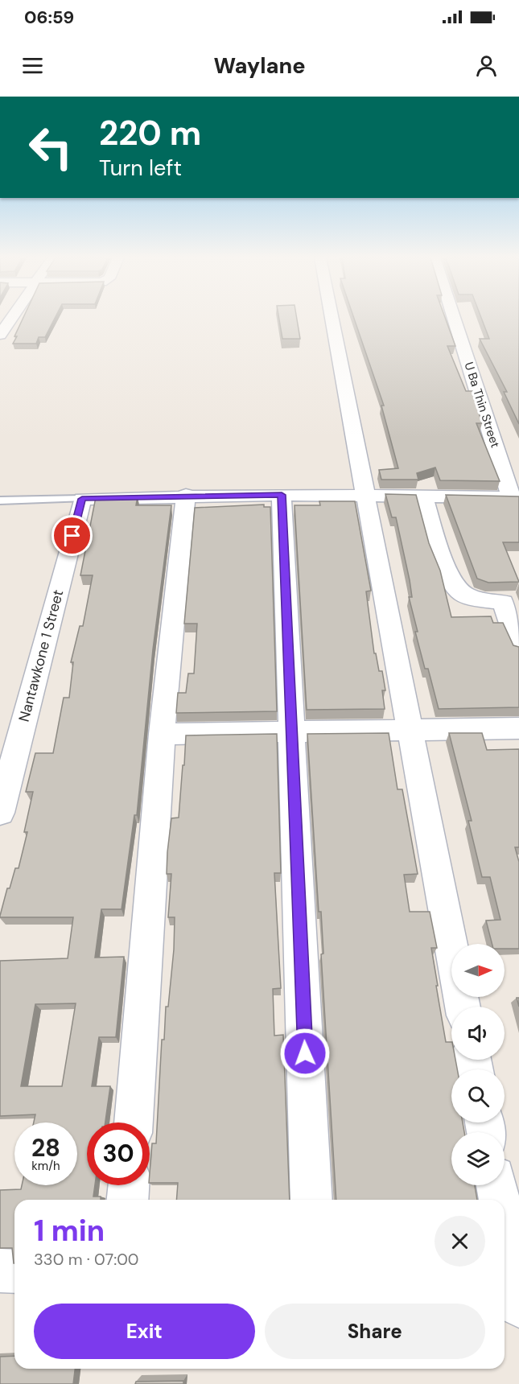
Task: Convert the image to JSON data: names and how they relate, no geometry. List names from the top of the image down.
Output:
{
  "streets": {
    "street": ["U Ba Thin Street", "Nantawkone 1 Street"]
  },
  "north": "right",
  "page": {
    "status": "06:59",
    "header": "Waylane",
    "turn": ["220 m", "Turn left"],
    "speed": "28 km/h",
    "limit": "30",
    "heading": ["1 min", "330 m · 07:00"],
    "buttons": ["Exit", "Share"]
  }
}
